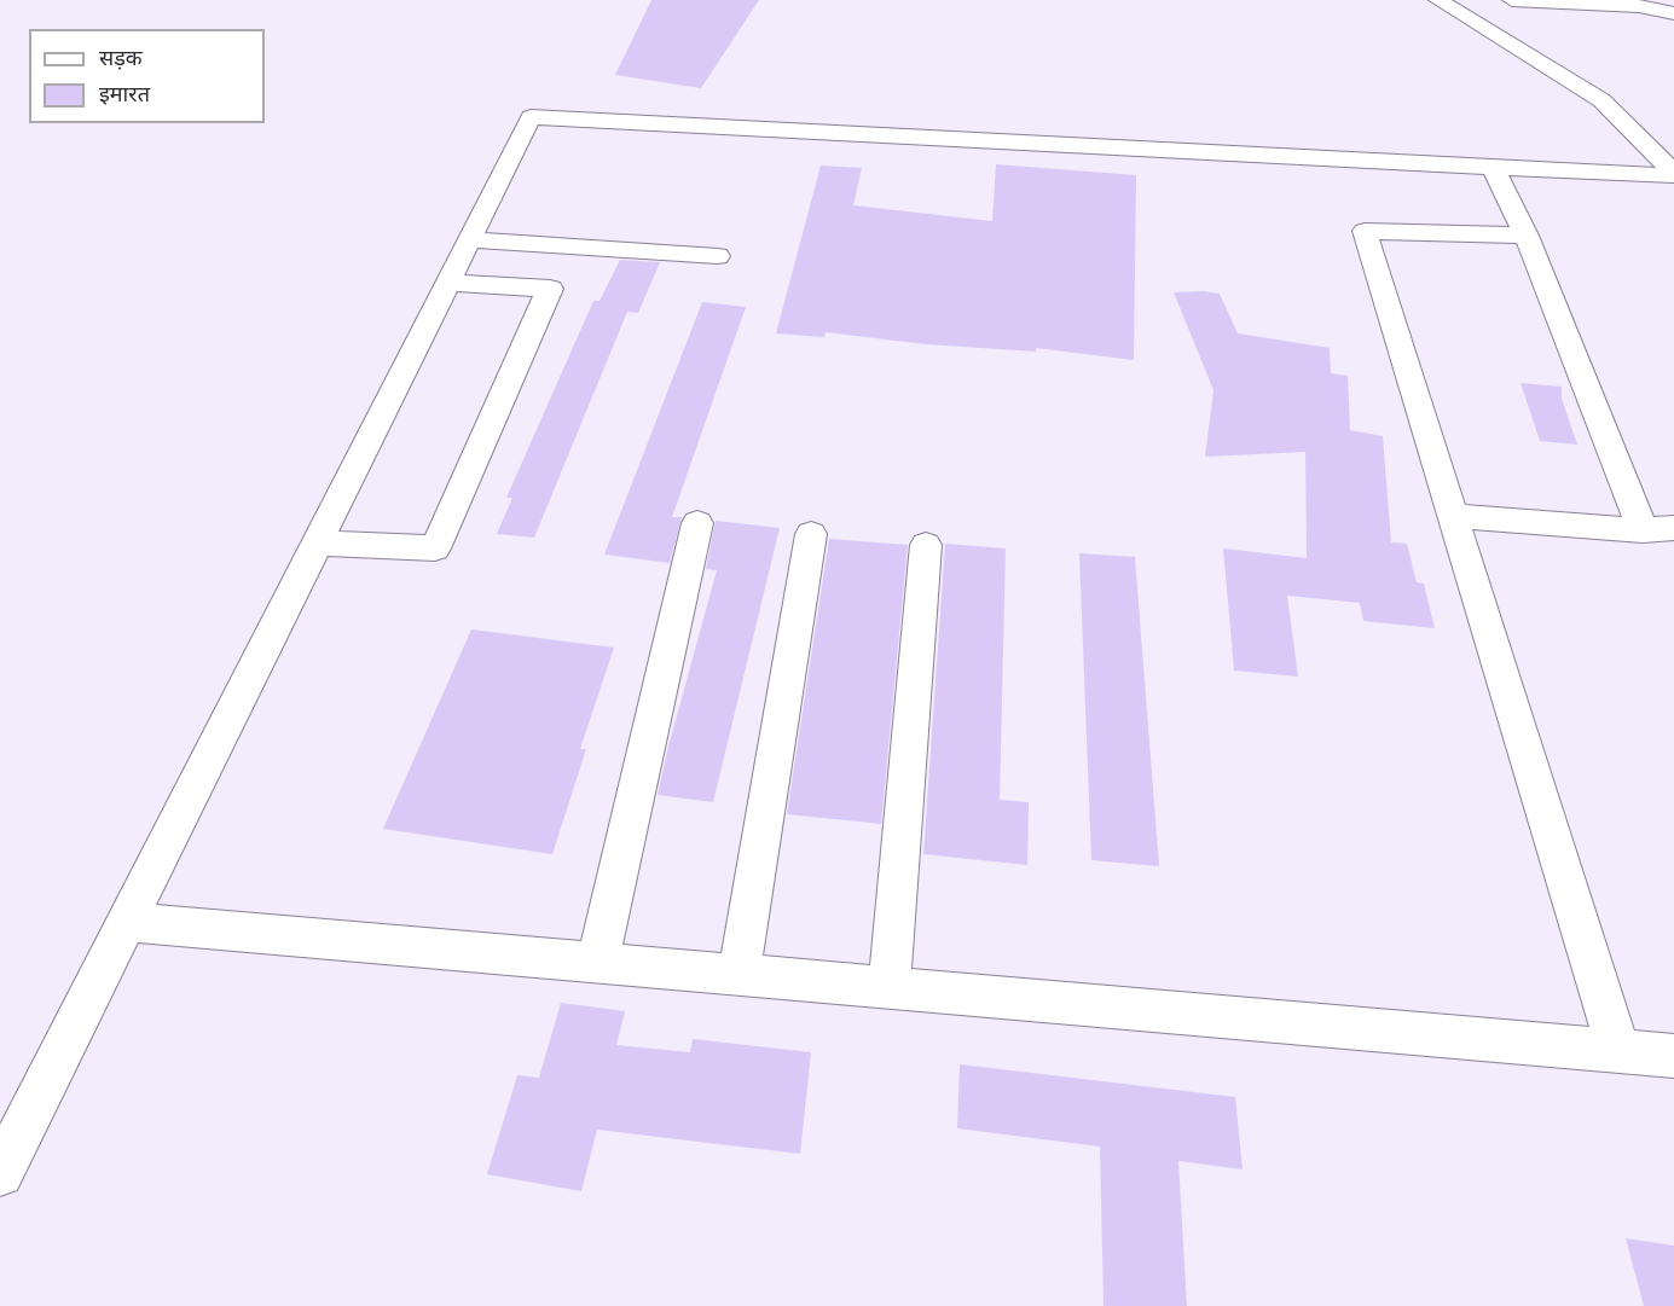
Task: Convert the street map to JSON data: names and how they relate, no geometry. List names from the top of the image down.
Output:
{
  "legend": ["सड़क", "इमारत"]
}
